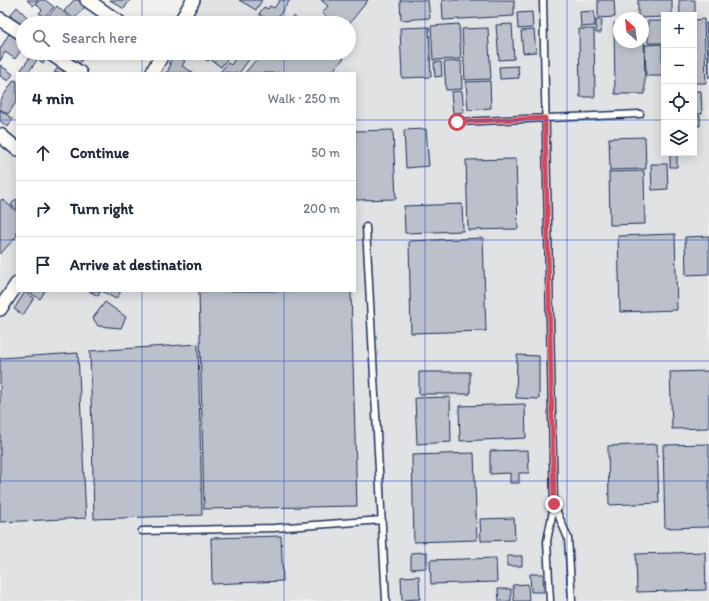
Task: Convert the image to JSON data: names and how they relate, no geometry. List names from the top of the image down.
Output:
{
  "north": "top left",
  "page": {
    "map_buttons": ["+", "−"],
    "search": "Search here",
    "heading": ["4 min", "Walk · 250 m"],
    "list": [
      ["Continue", "50 m"],
      ["Turn right", "200 m"],
      "Arrive at destination"
    ]
  }
}
